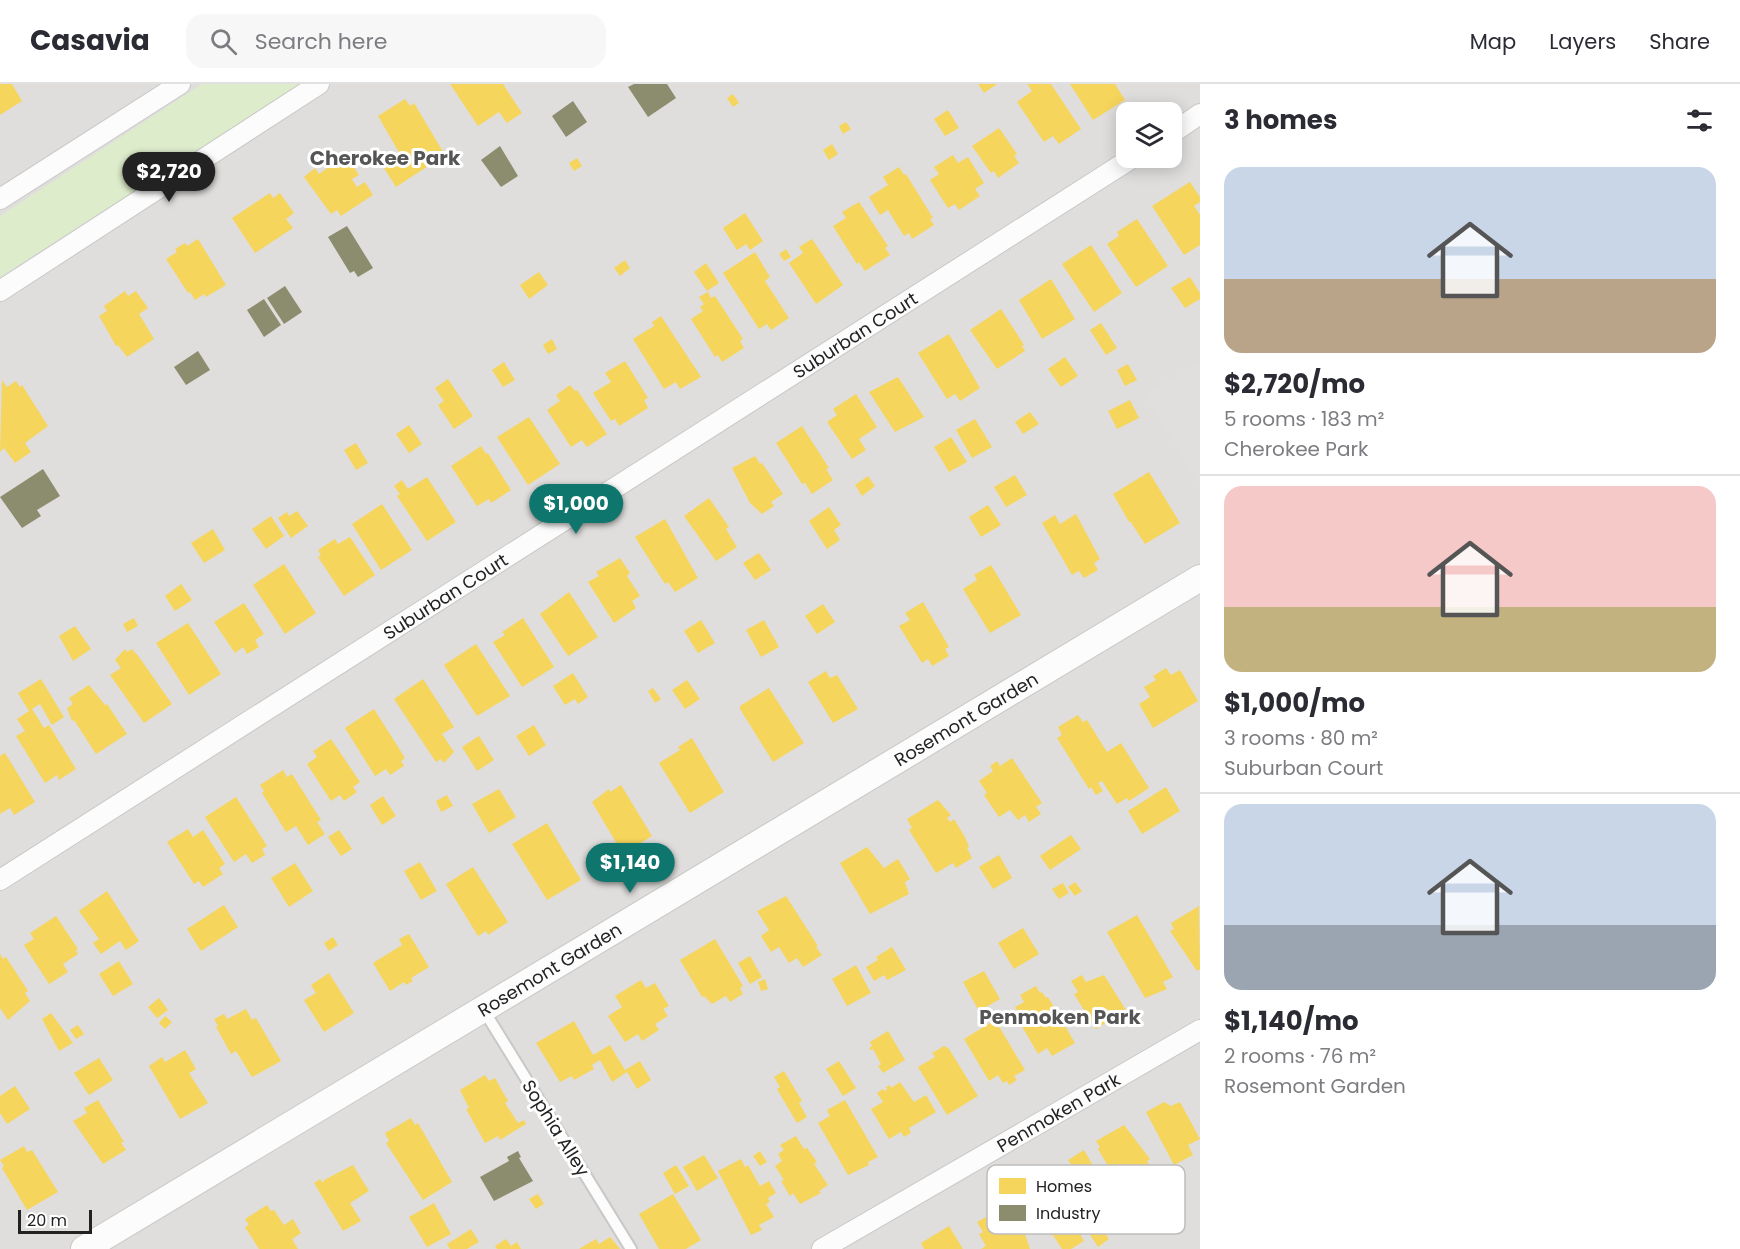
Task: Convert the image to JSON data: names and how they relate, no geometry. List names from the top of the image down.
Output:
{
  "streets": {
    "street": ["Suburban Court", "Rosemont Garden", "Penmoken Park"],
    "lane": ["Sophia Alley"]
  },
  "crossings": [
    ["Rosemont Garden", "Sophia Alley"]
  ],
  "districts": ["Cherokee Park", "Penmoken Park"],
  "legend": ["Homes", "Industry"],
  "scale_bar": "20 m",
  "page": {
    "header": "Casavia",
    "search": "Search here",
    "nav": ["Map", "Layers", "Share"],
    "heading": "3 homes",
    "price": ["$2,720", "$1,000", "$1,140"],
    "list": [
      {
        "name": "$2,720/mo",
        "note": "5 rooms · 183 m² · Cherokee Park"
      },
      {
        "name": "$1,000/mo",
        "note": "3 rooms · 80 m² · Suburban Court"
      },
      {
        "name": "$1,140/mo",
        "note": "2 rooms · 76 m² · Rosemont Garden"
      }
    ],
    "scale": "20 m"
  }
}
